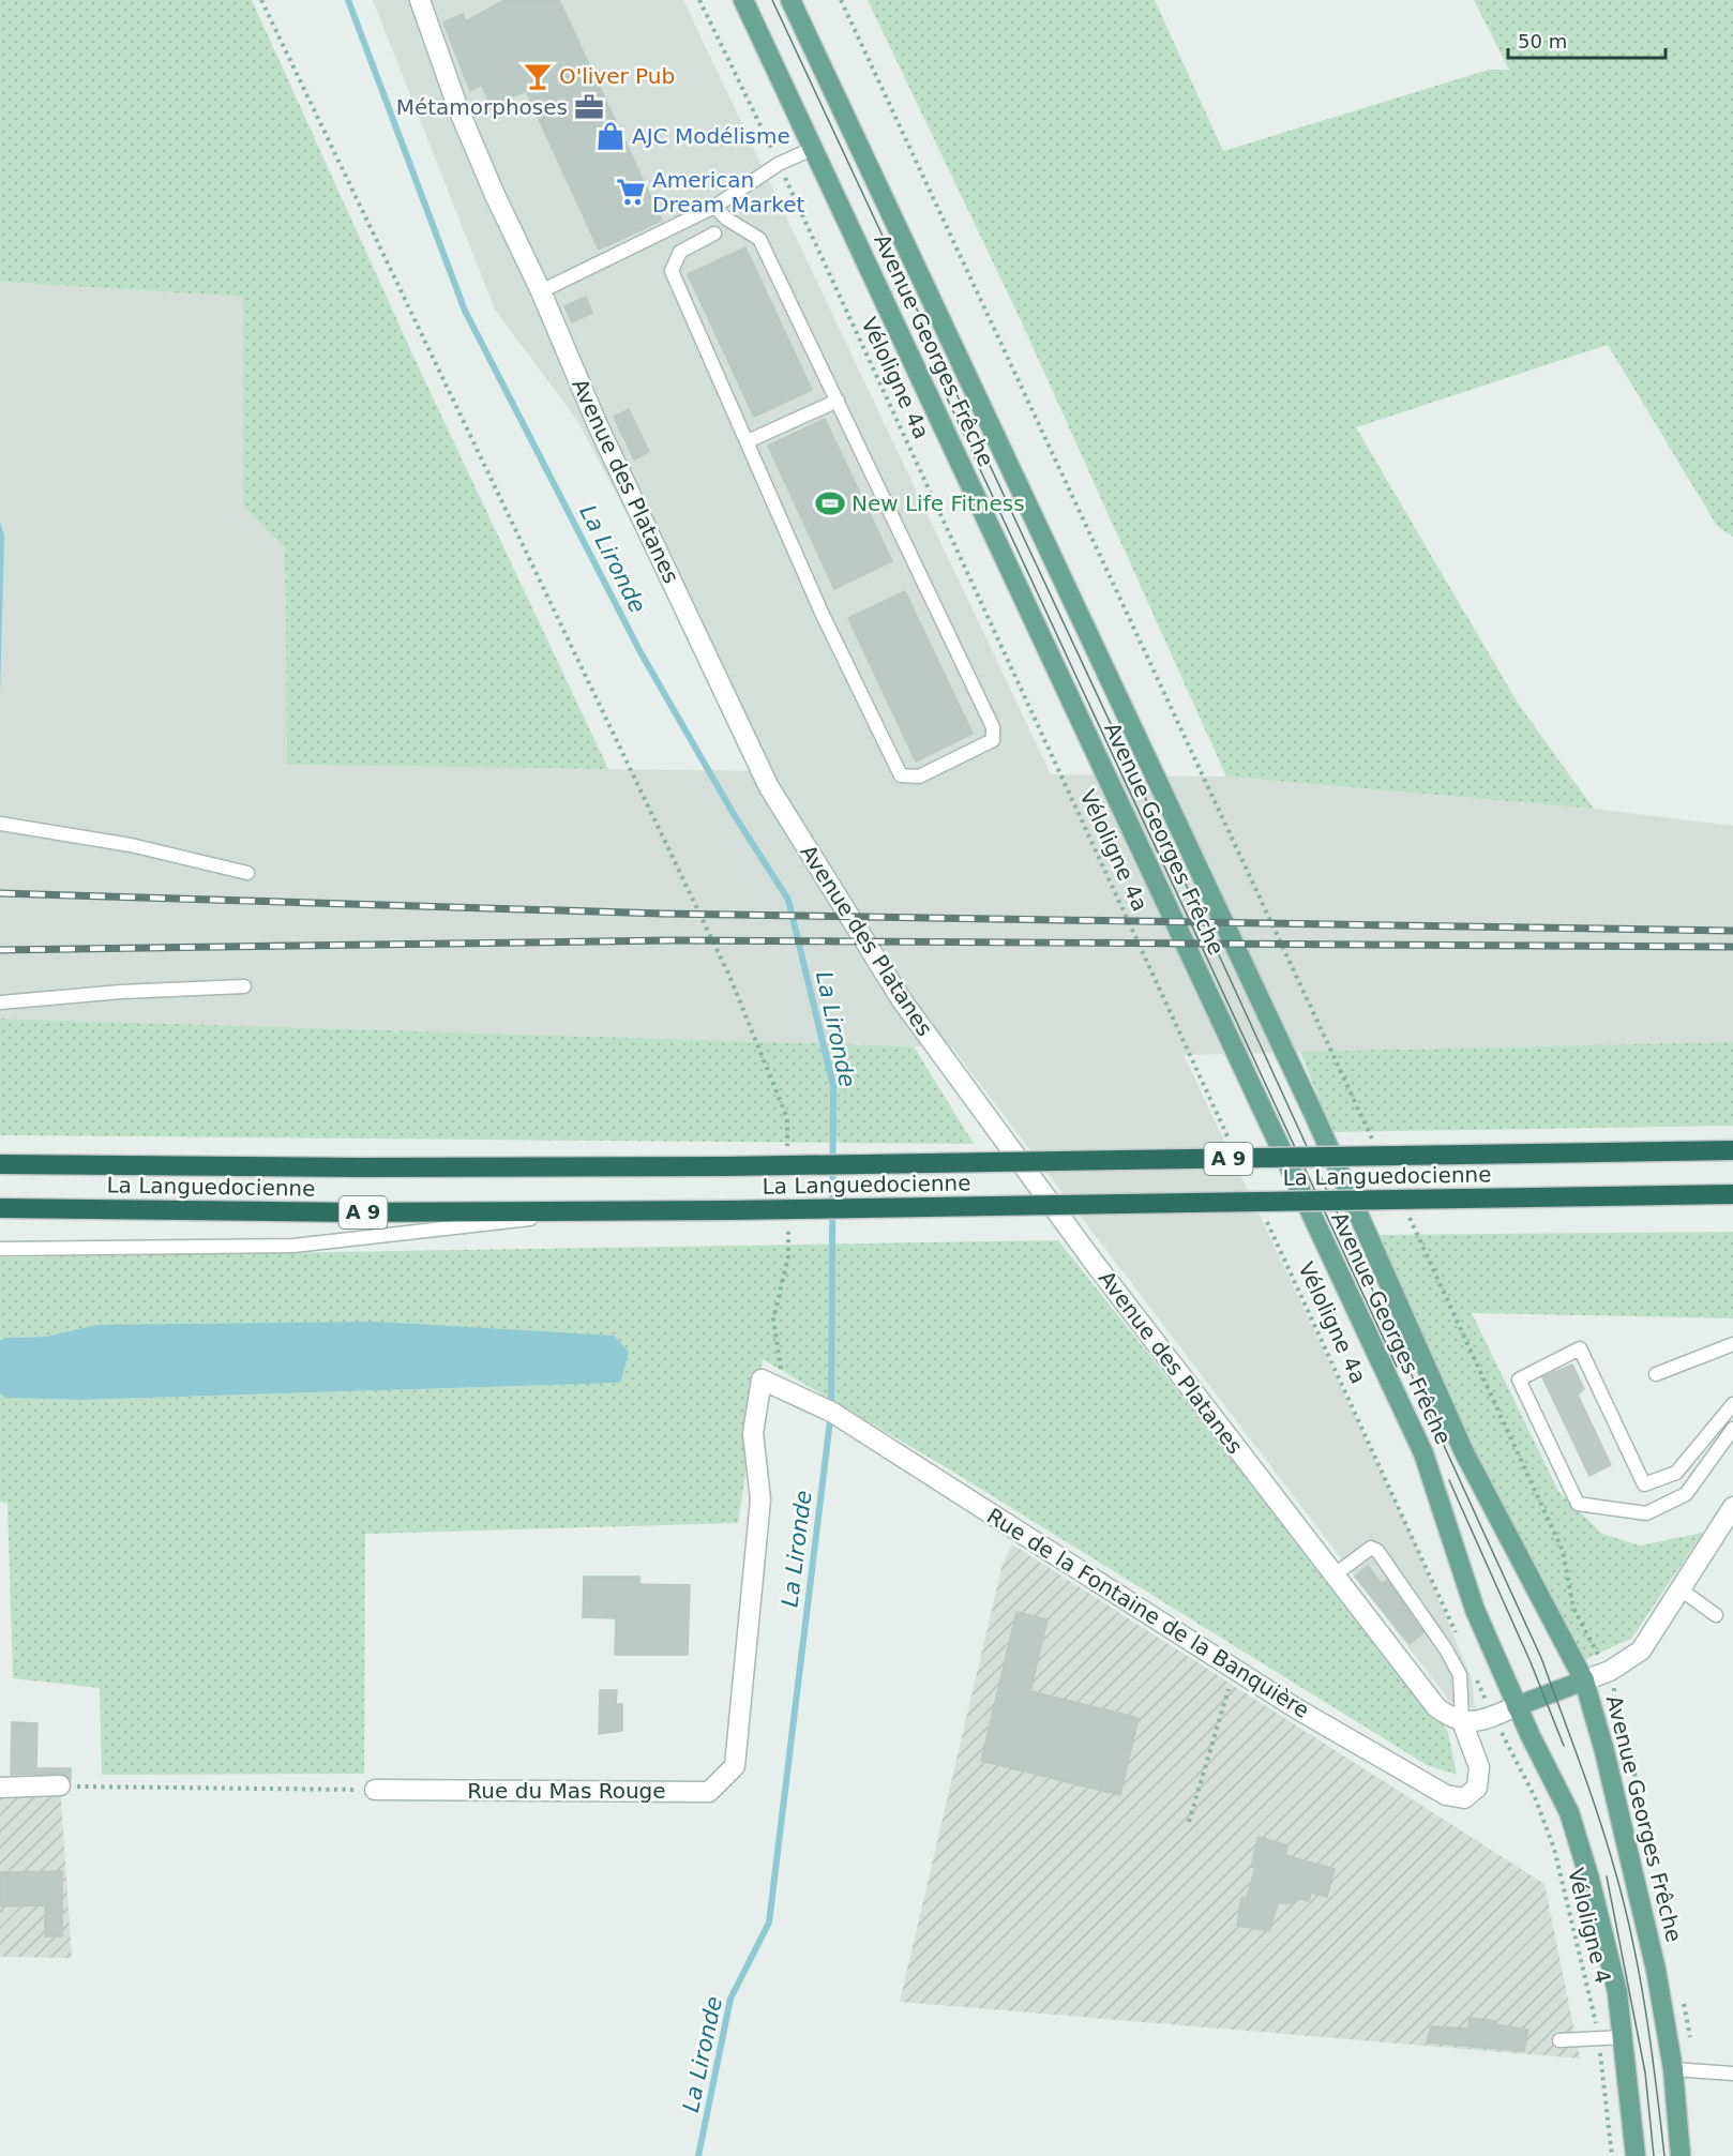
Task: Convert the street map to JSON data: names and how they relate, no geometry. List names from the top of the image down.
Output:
{
  "streets": {
    "highway": ["A 9", "La Languedocienne"],
    "main road": ["Avenue Georges Frêche"],
    "street": ["Avenue des Platanes", "Rue de la Fontaine de la Banquière", "Rue du Mas Rouge"],
    "path": ["Véloligne 4a", "Véloligne 4"]
  },
  "crossings": [
    ["Avenue des Platanes", "Rue de la Fontaine de la Banquière"],
    ["Rue de la Fontaine de la Banquière", "Rue du Mas Rouge"]
  ],
  "water": ["La Lironde"],
  "places": {
    "bar": ["O'liver Pub"],
    "office": ["Métamorphoses"],
    "shop": ["AJC Modélisme"],
    "supermarket": ["American Dream Market"],
    "sports": ["New Life Fitness"]
  },
  "scale_bar": "50 m"
}
